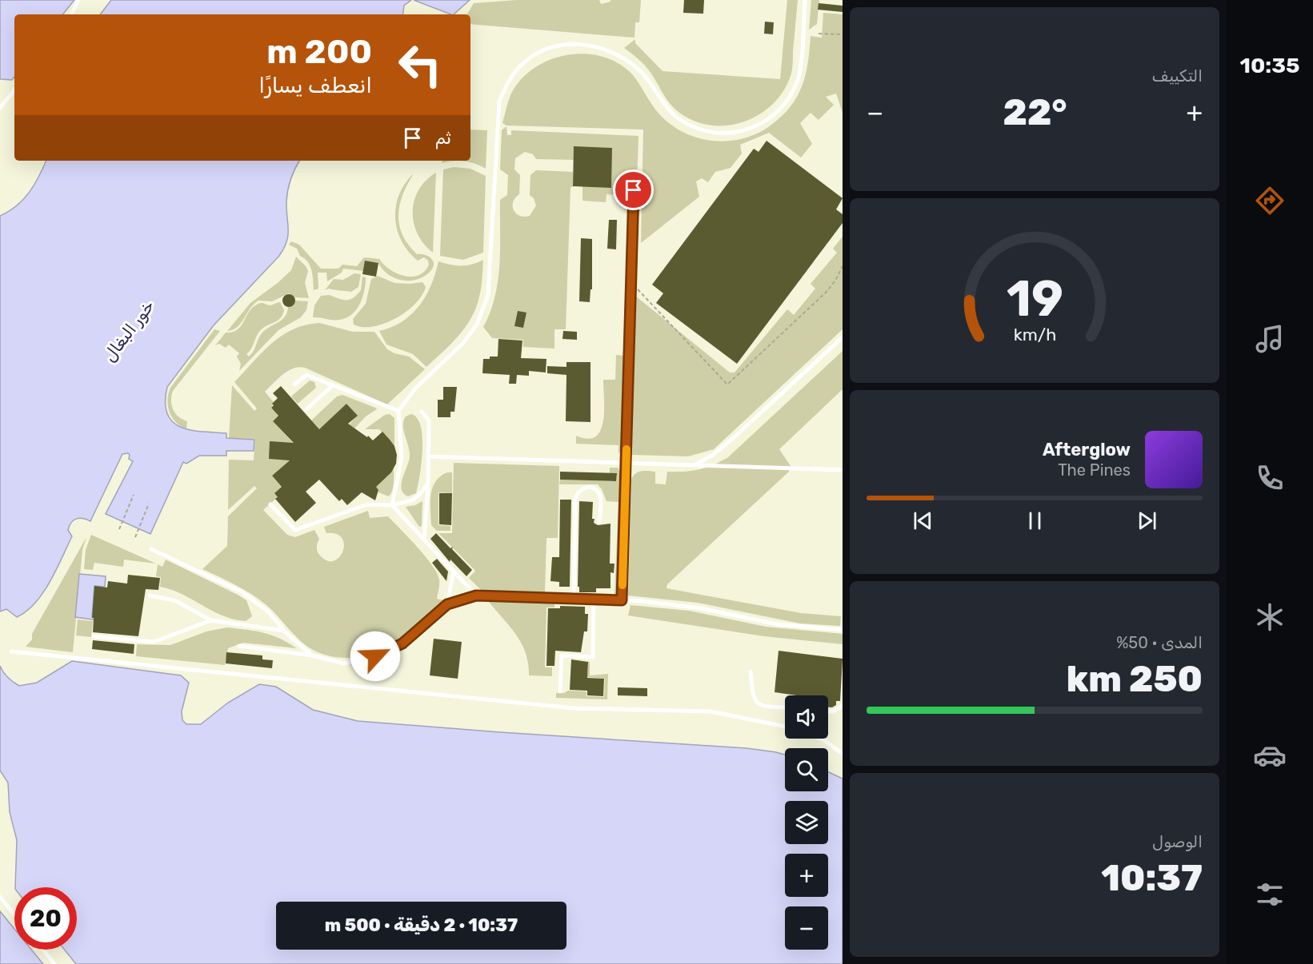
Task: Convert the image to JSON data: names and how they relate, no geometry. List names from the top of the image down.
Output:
{
  "water": ["خور البغال"],
  "page": {
    "tabs": "10:35",
    "tile": [
      "التكييف",
      ["المدى · 50%", "250 km"],
      ["الوصول", "10:37"]
    ],
    "turn": ["200 m", "انعطف يسارًا"],
    "heat": ["−", "22°", "+"],
    "then": "ثم",
    "song": ["Afterglow", "The Pines"],
    "map_buttons": ["+", "−"],
    "limit": "20",
    "trip": "10:37 · 2 دقيقة · 500 m",
    "gauge": ["19", "km/h"]
  }
}
